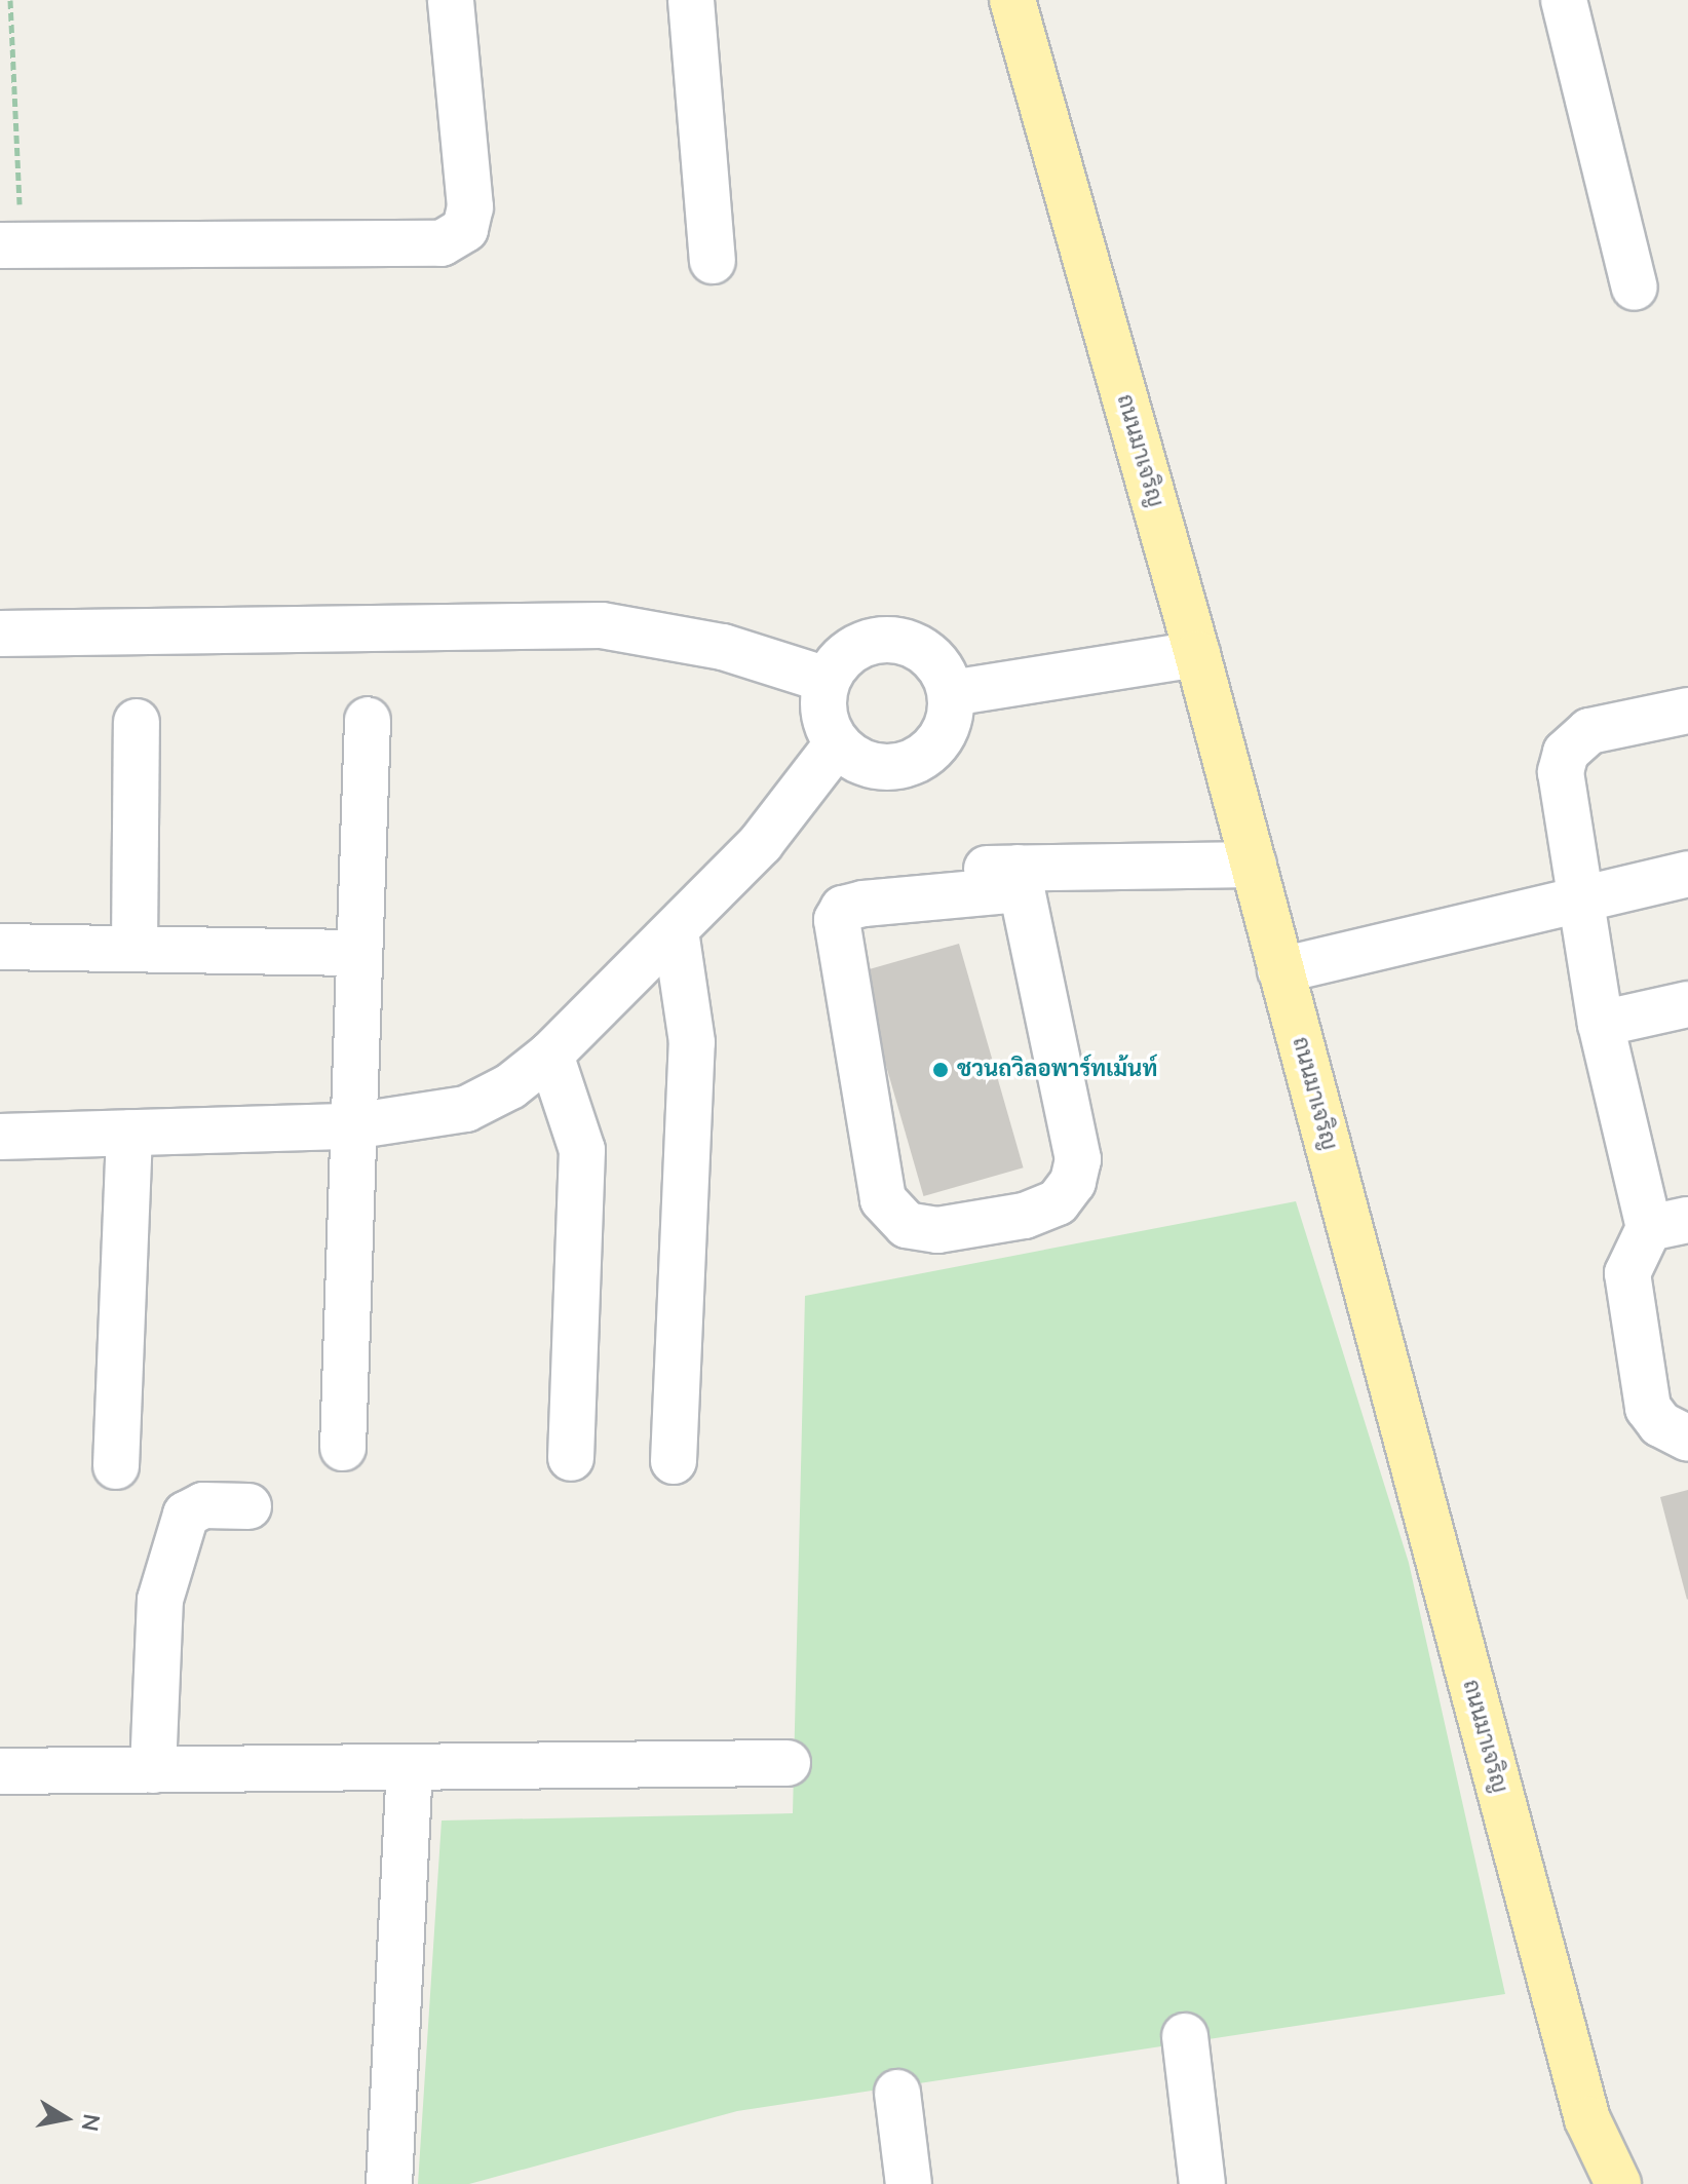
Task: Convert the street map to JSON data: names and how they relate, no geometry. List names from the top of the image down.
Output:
{
  "streets": {
    "main road": ["ถนนมาเจริญ"]
  },
  "places": ["ชวนถวิลอพาร์ทเม้นท์"],
  "north": "right"
}
